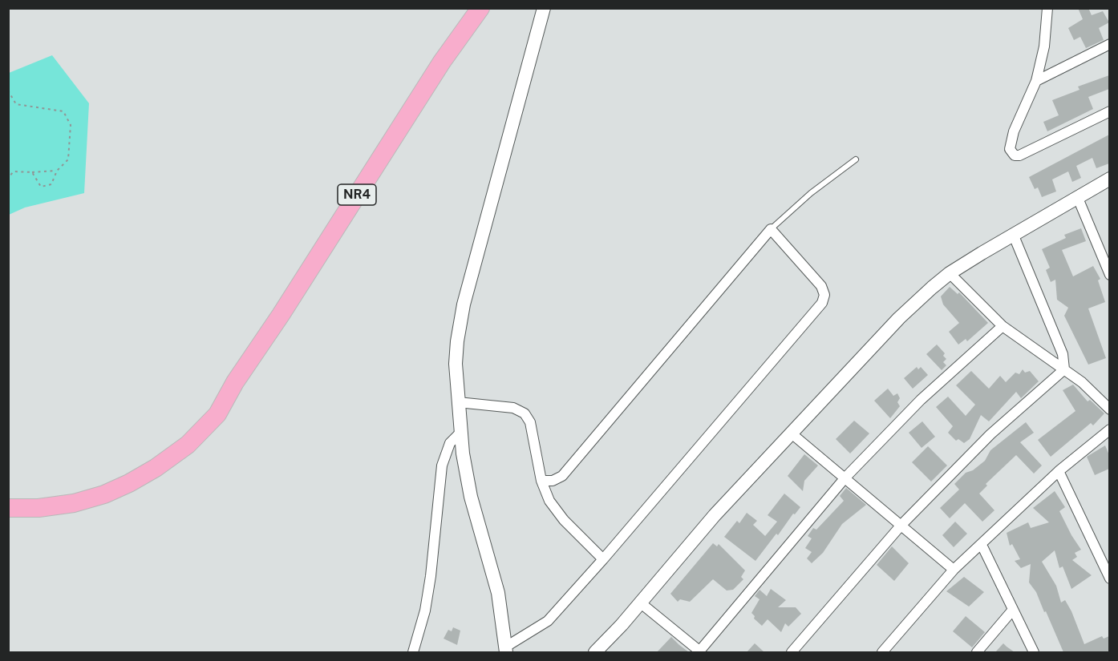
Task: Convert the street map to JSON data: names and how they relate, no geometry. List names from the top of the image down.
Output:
{
  "streets": {
    "highway": ["NR4"]
  }
}
